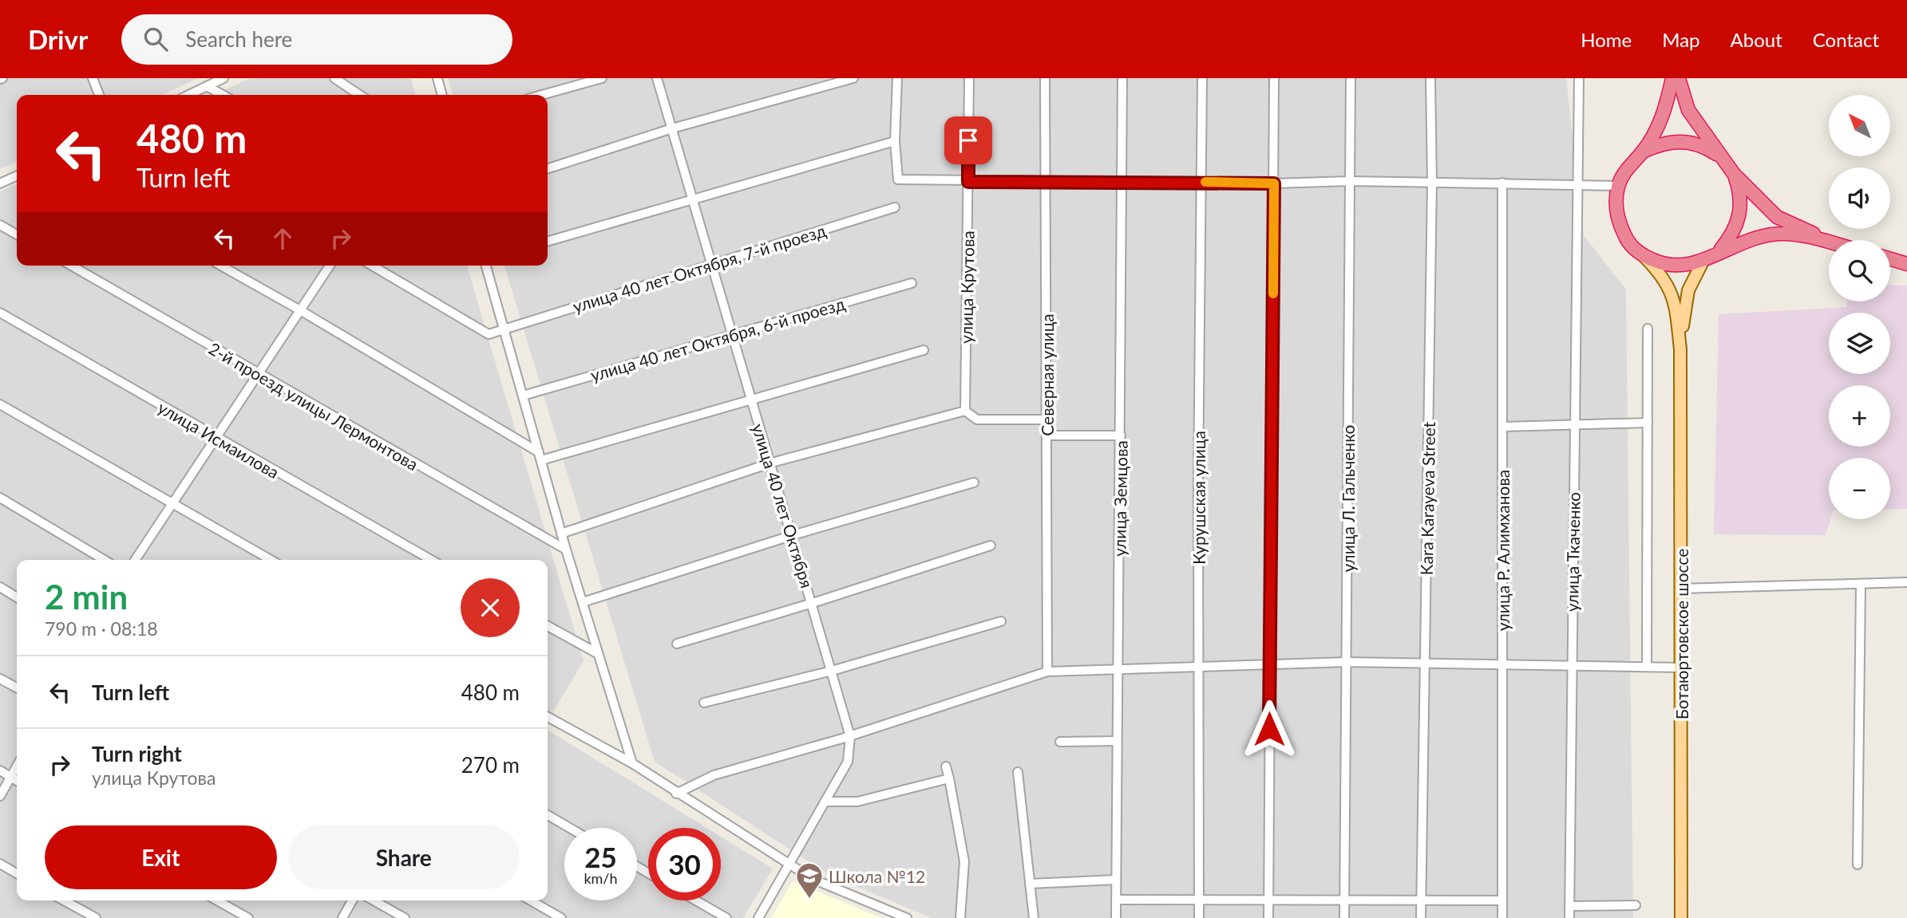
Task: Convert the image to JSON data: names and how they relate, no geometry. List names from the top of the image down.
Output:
{
  "streets": {
    "main road": ["Ботаюртовское шоссе"],
    "street": [
      "улица 40 лет Октября, 7-й проезд",
      "улица Крутова",
      "улица 40 лет Октября, 6-й проезд",
      "Северная улица",
      "2-й проезд улицы Лермонтова",
      "улица Исмаилова",
      "Курушская улица",
      "улица Земцова",
      "улица Л. Гальченко",
      "Kara Karayeva Street",
      "улица 40 лет Октября",
      "улица Р. Алимханова",
      "улица Ткаченко"
    ]
  },
  "crossings": [
    ["улица 40 лет Октября, 7-й проезд", "улица 40 лет Октября"],
    ["улица 40 лет Октября, 6-й проезд", "улица 40 лет Октября"]
  ],
  "places": {
    "school or university": ["Школа №12"]
  },
  "north": "top left",
  "page": {
    "header": "Drivr",
    "search": "Search here",
    "nav": [
      "Home",
      "Map",
      "About",
      "Contact"
    ],
    "map_buttons": ["+", "−"],
    "turn": ["480 m", "Turn left"],
    "heading": ["2 min", "790 m · 08:18"],
    "list": [
      {
        "name": "Turn left",
        "value": "480 m"
      },
      {
        "name": "Turn right",
        "note": "улица Крутова",
        "value": "270 m"
      }
    ],
    "buttons": ["Exit", "Share"],
    "speed": "25 km/h",
    "limit": "30"
  }
}
